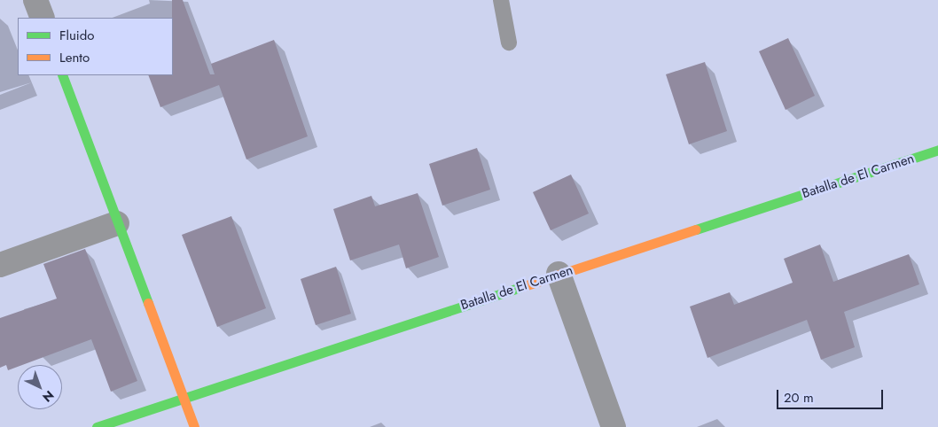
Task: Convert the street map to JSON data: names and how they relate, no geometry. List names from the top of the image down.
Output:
{
  "streets": {
    "street": ["Batalla de El Carmen"]
  },
  "legend": ["Fluido", "Lento"],
  "scale_bar": "20 m",
  "north": "bottom right"
}
